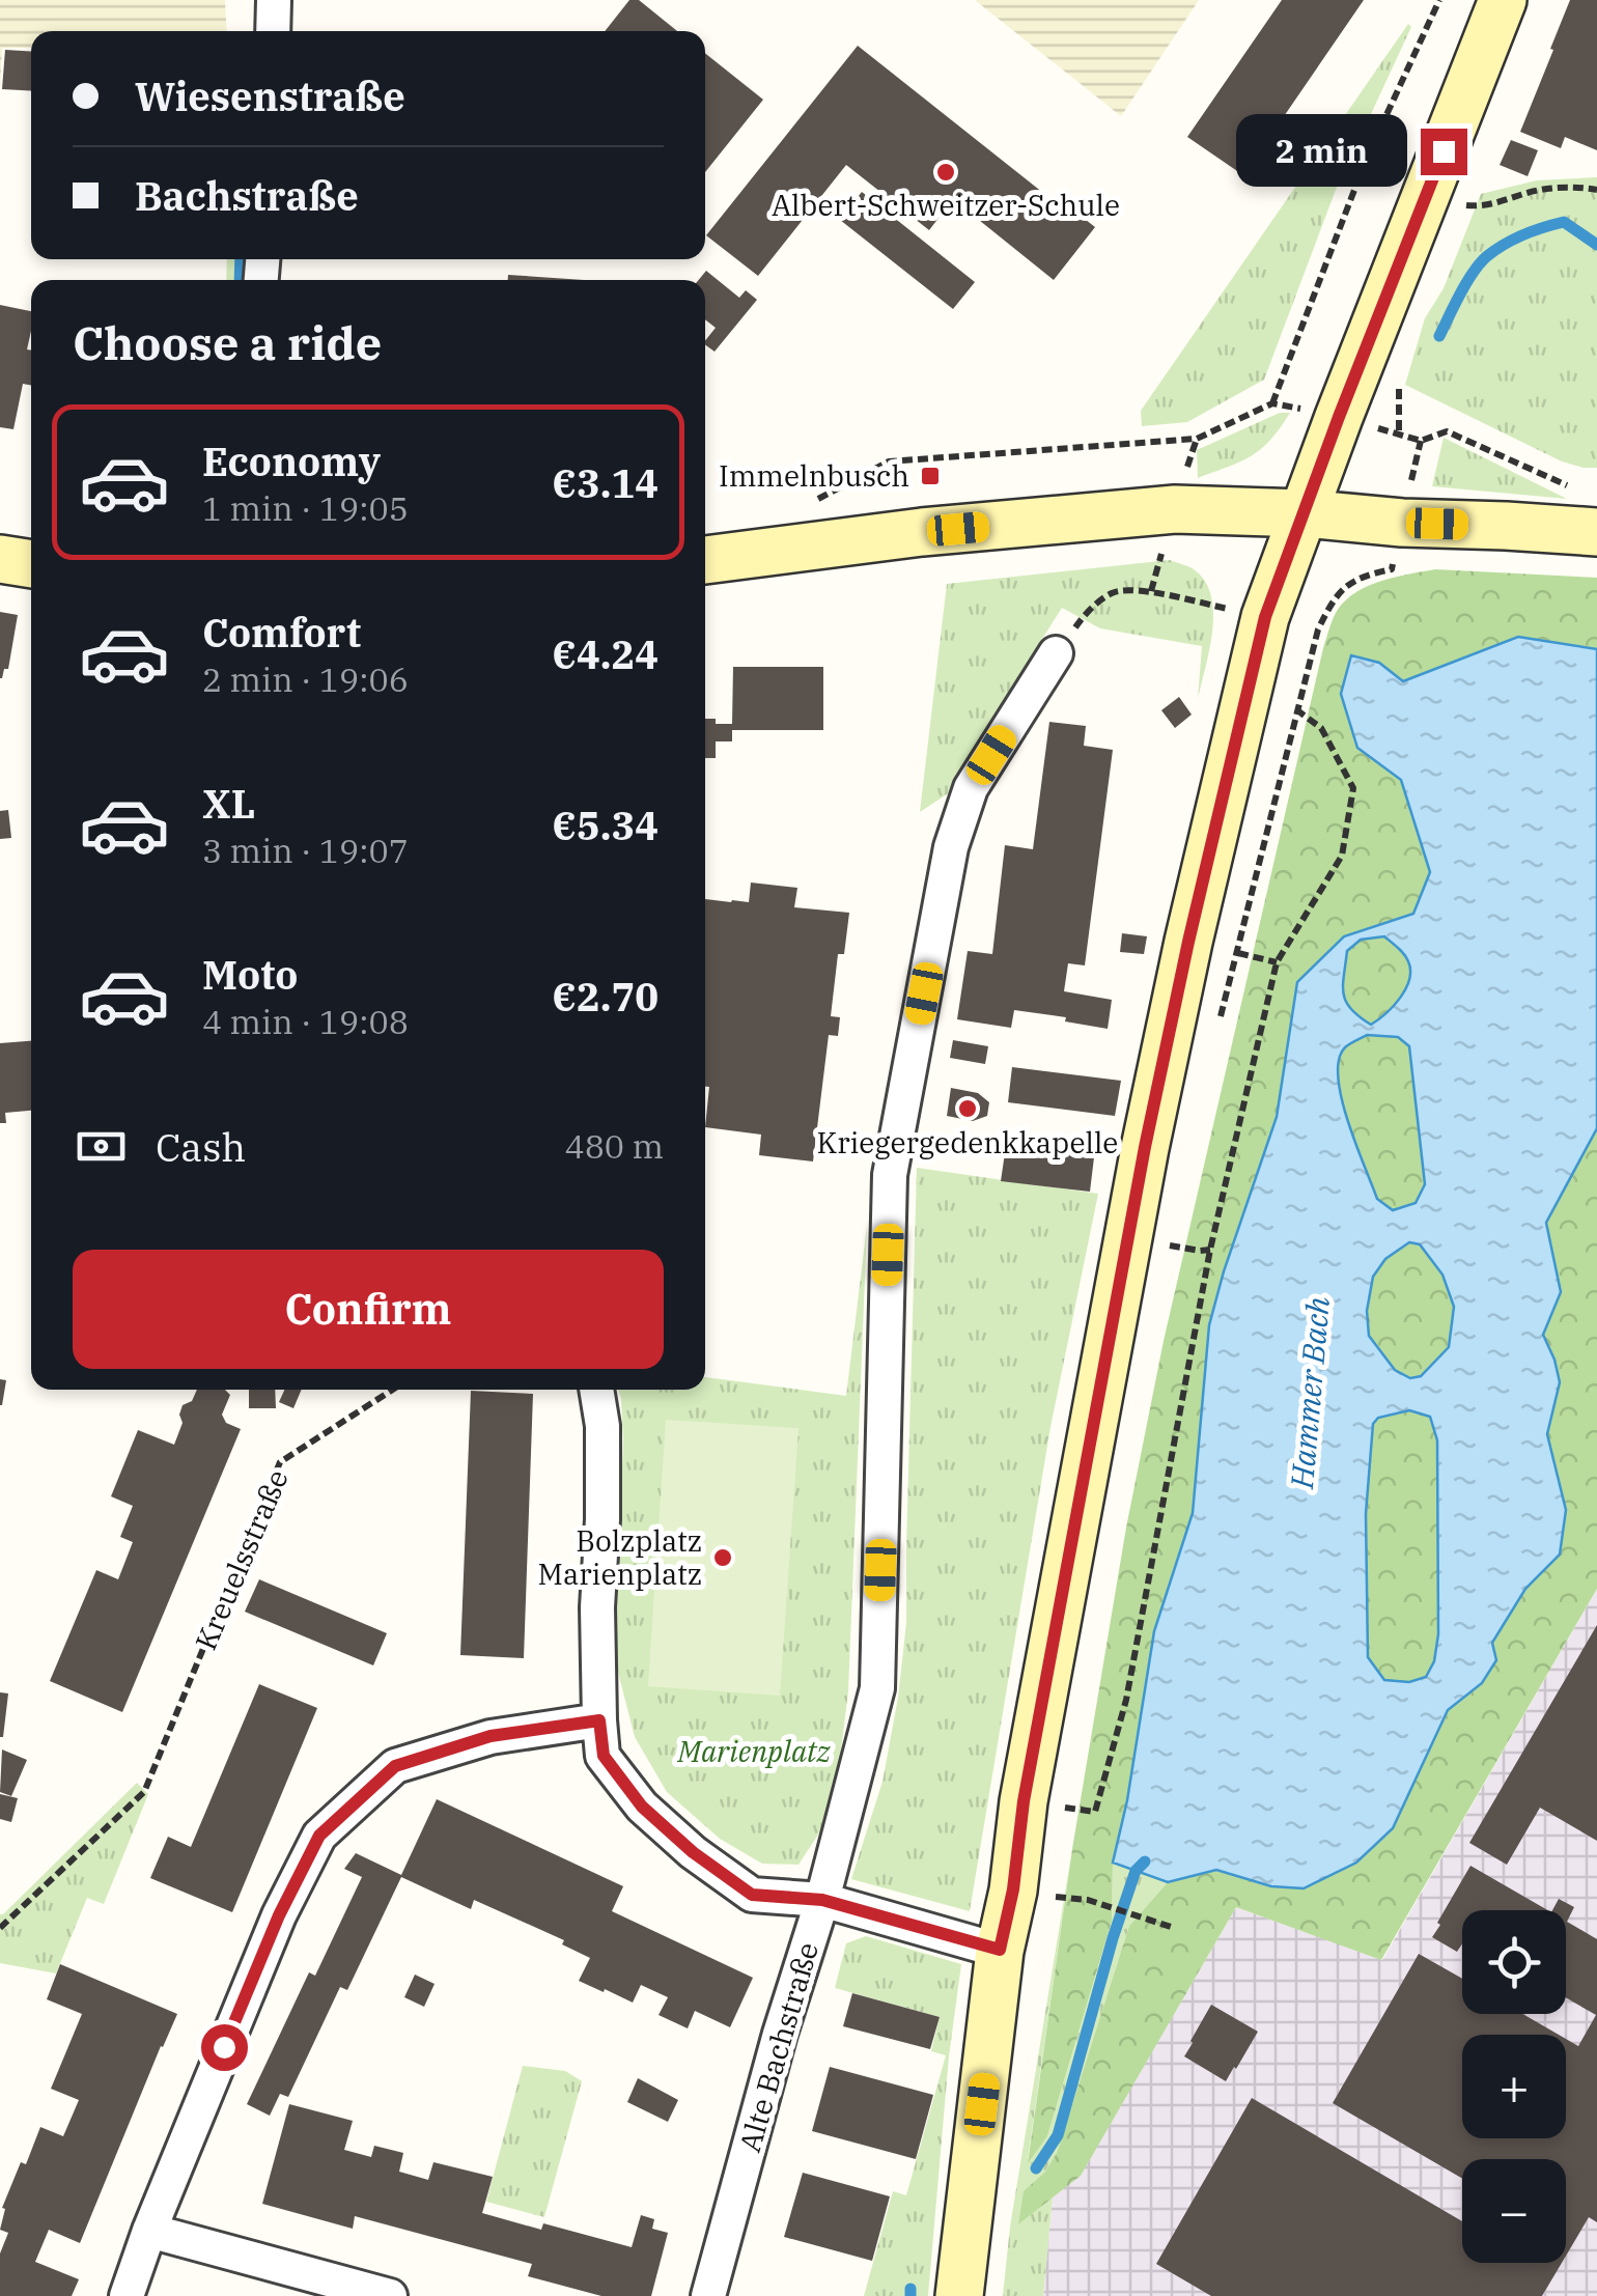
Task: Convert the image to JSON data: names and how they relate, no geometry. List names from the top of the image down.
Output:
{
  "streets": {
    "street": ["Alte Bachstraße"],
    "path": ["Kreuelsstraße"]
  },
  "water": ["Hammer Bach"],
  "parks": ["Marienplatz"],
  "places": {
    "other": ["Albert-Schweitzer-Schule", "Kriegergedenkkapelle", "Bolzplatz Marienplatz"],
    "transit": ["Immelnbusch"]
  },
  "page": {
    "banner": ["Wiesenstraße", "Bachstraße"],
    "bubble": "2 min",
    "heading": "Choose a ride",
    "list": [
      {
        "name": "Economy",
        "note": "1 min · 19:05",
        "value": "€3.14"
      },
      {
        "name": "Comfort",
        "note": "2 min · 19:06",
        "value": "€4.24"
      },
      {
        "name": "XL",
        "note": "3 min · 19:07",
        "value": "€5.34"
      },
      {
        "name": "Moto",
        "note": "4 min · 19:08",
        "value": "€2.70"
      }
    ],
    "pay": ["Cash", "480 m"],
    "buttons": "Confirm",
    "map_buttons": ["+", "−"]
  }
}
